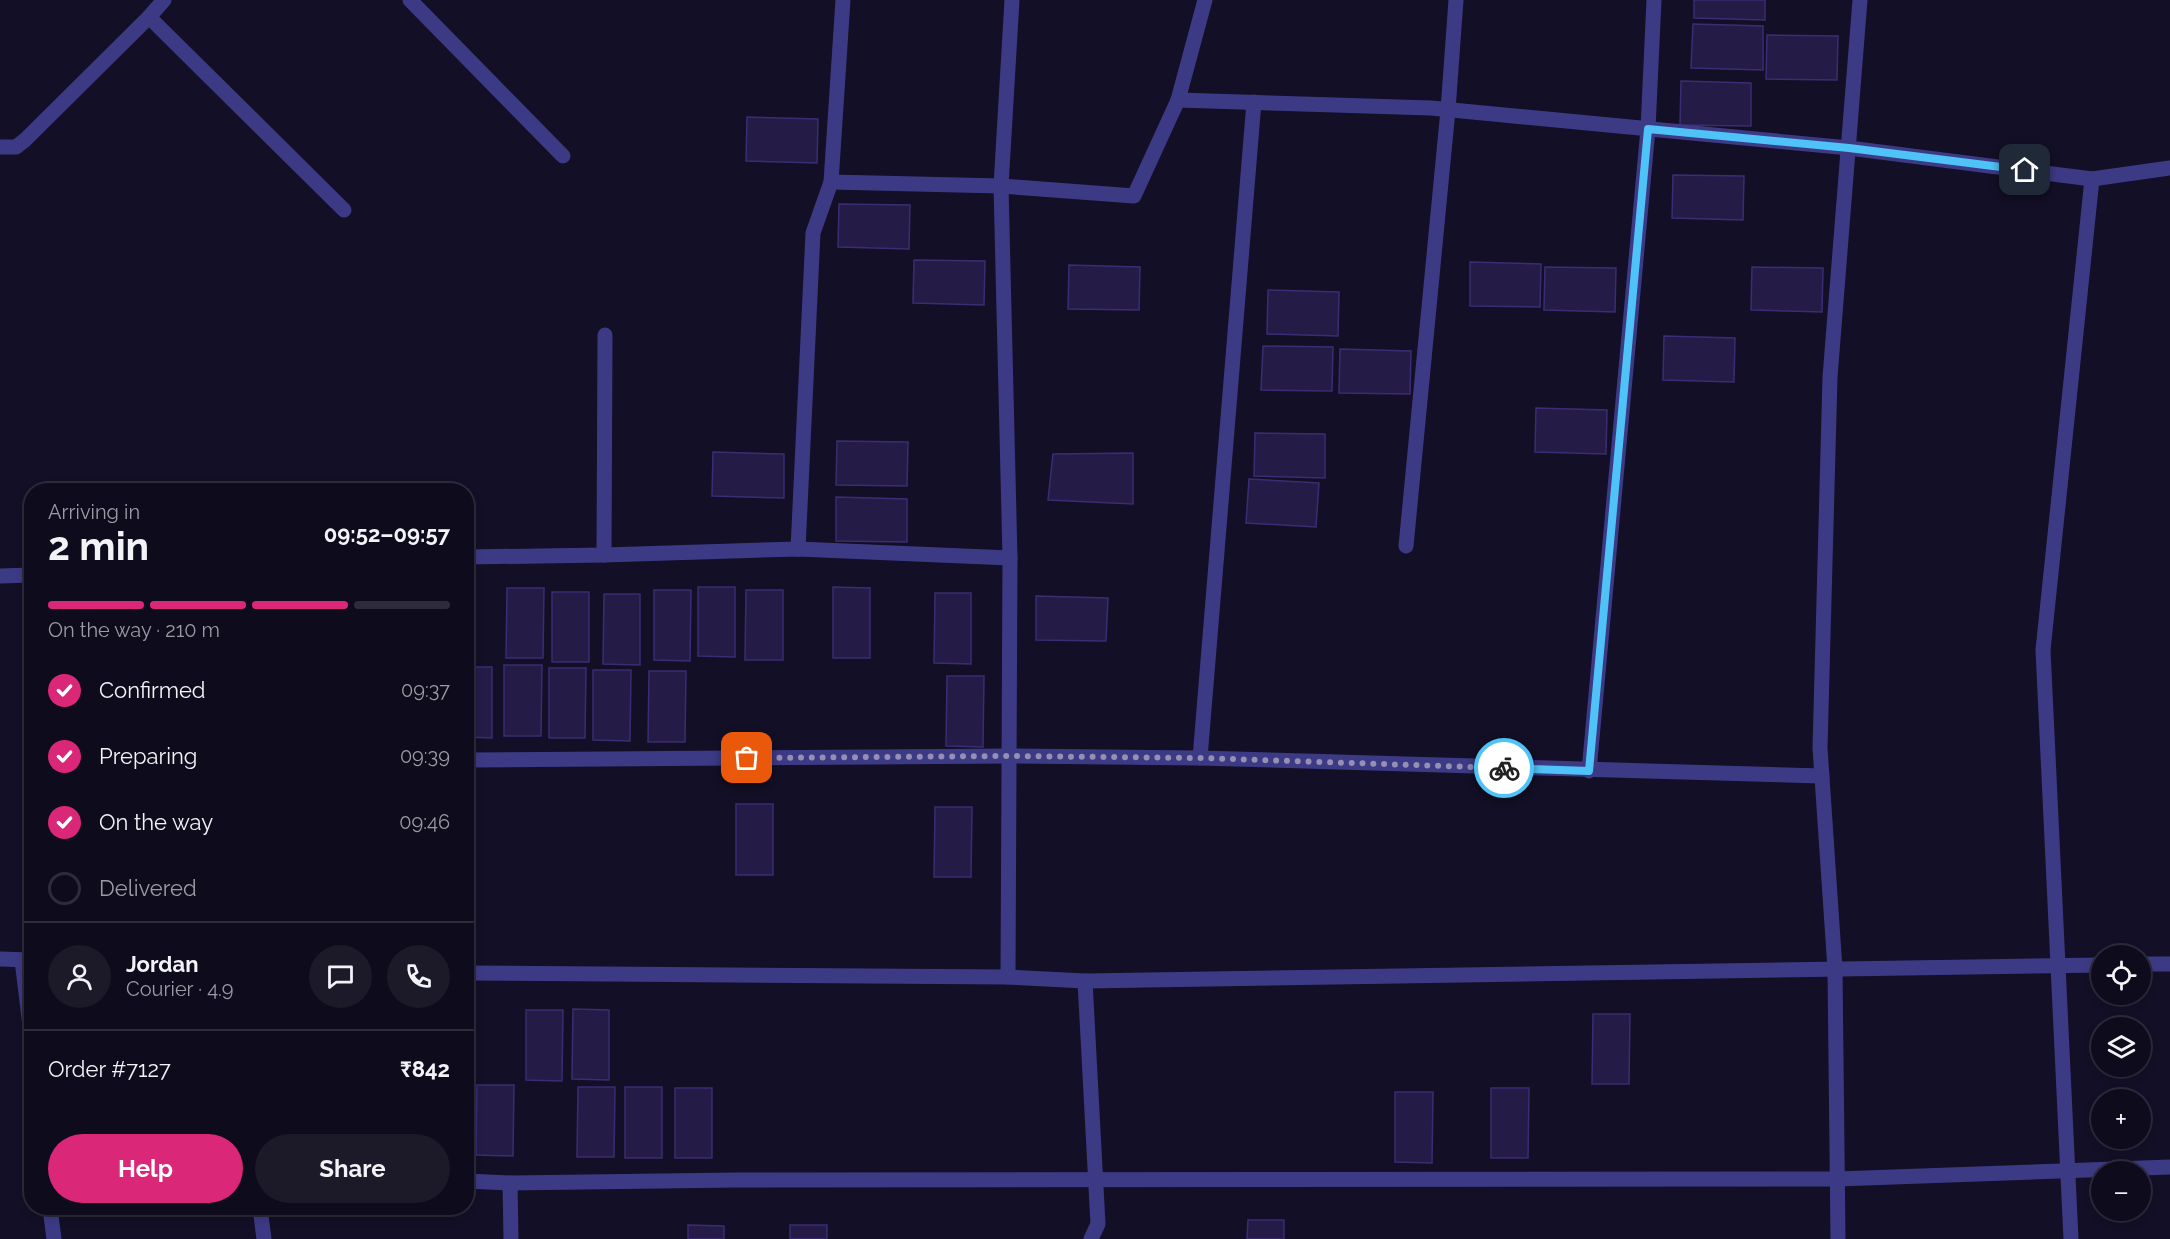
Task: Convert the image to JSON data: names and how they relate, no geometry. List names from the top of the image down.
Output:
{
  "page": {
    "heading": ["2 min", "Arriving in", "09:52–09:57"],
    "panel": [
      "Jordan",
      "Courier · 4.9",
      "Order #7127",
      "₹842"
    ],
    "bar": "On the way · 210 m",
    "list": [
      ["Confirmed", "09:37"],
      ["Preparing", "09:39"],
      ["On the way", "09:46"],
      "Delivered"
    ],
    "map_buttons": ["+", "−"],
    "buttons": ["Help", "Share"]
  }
}
